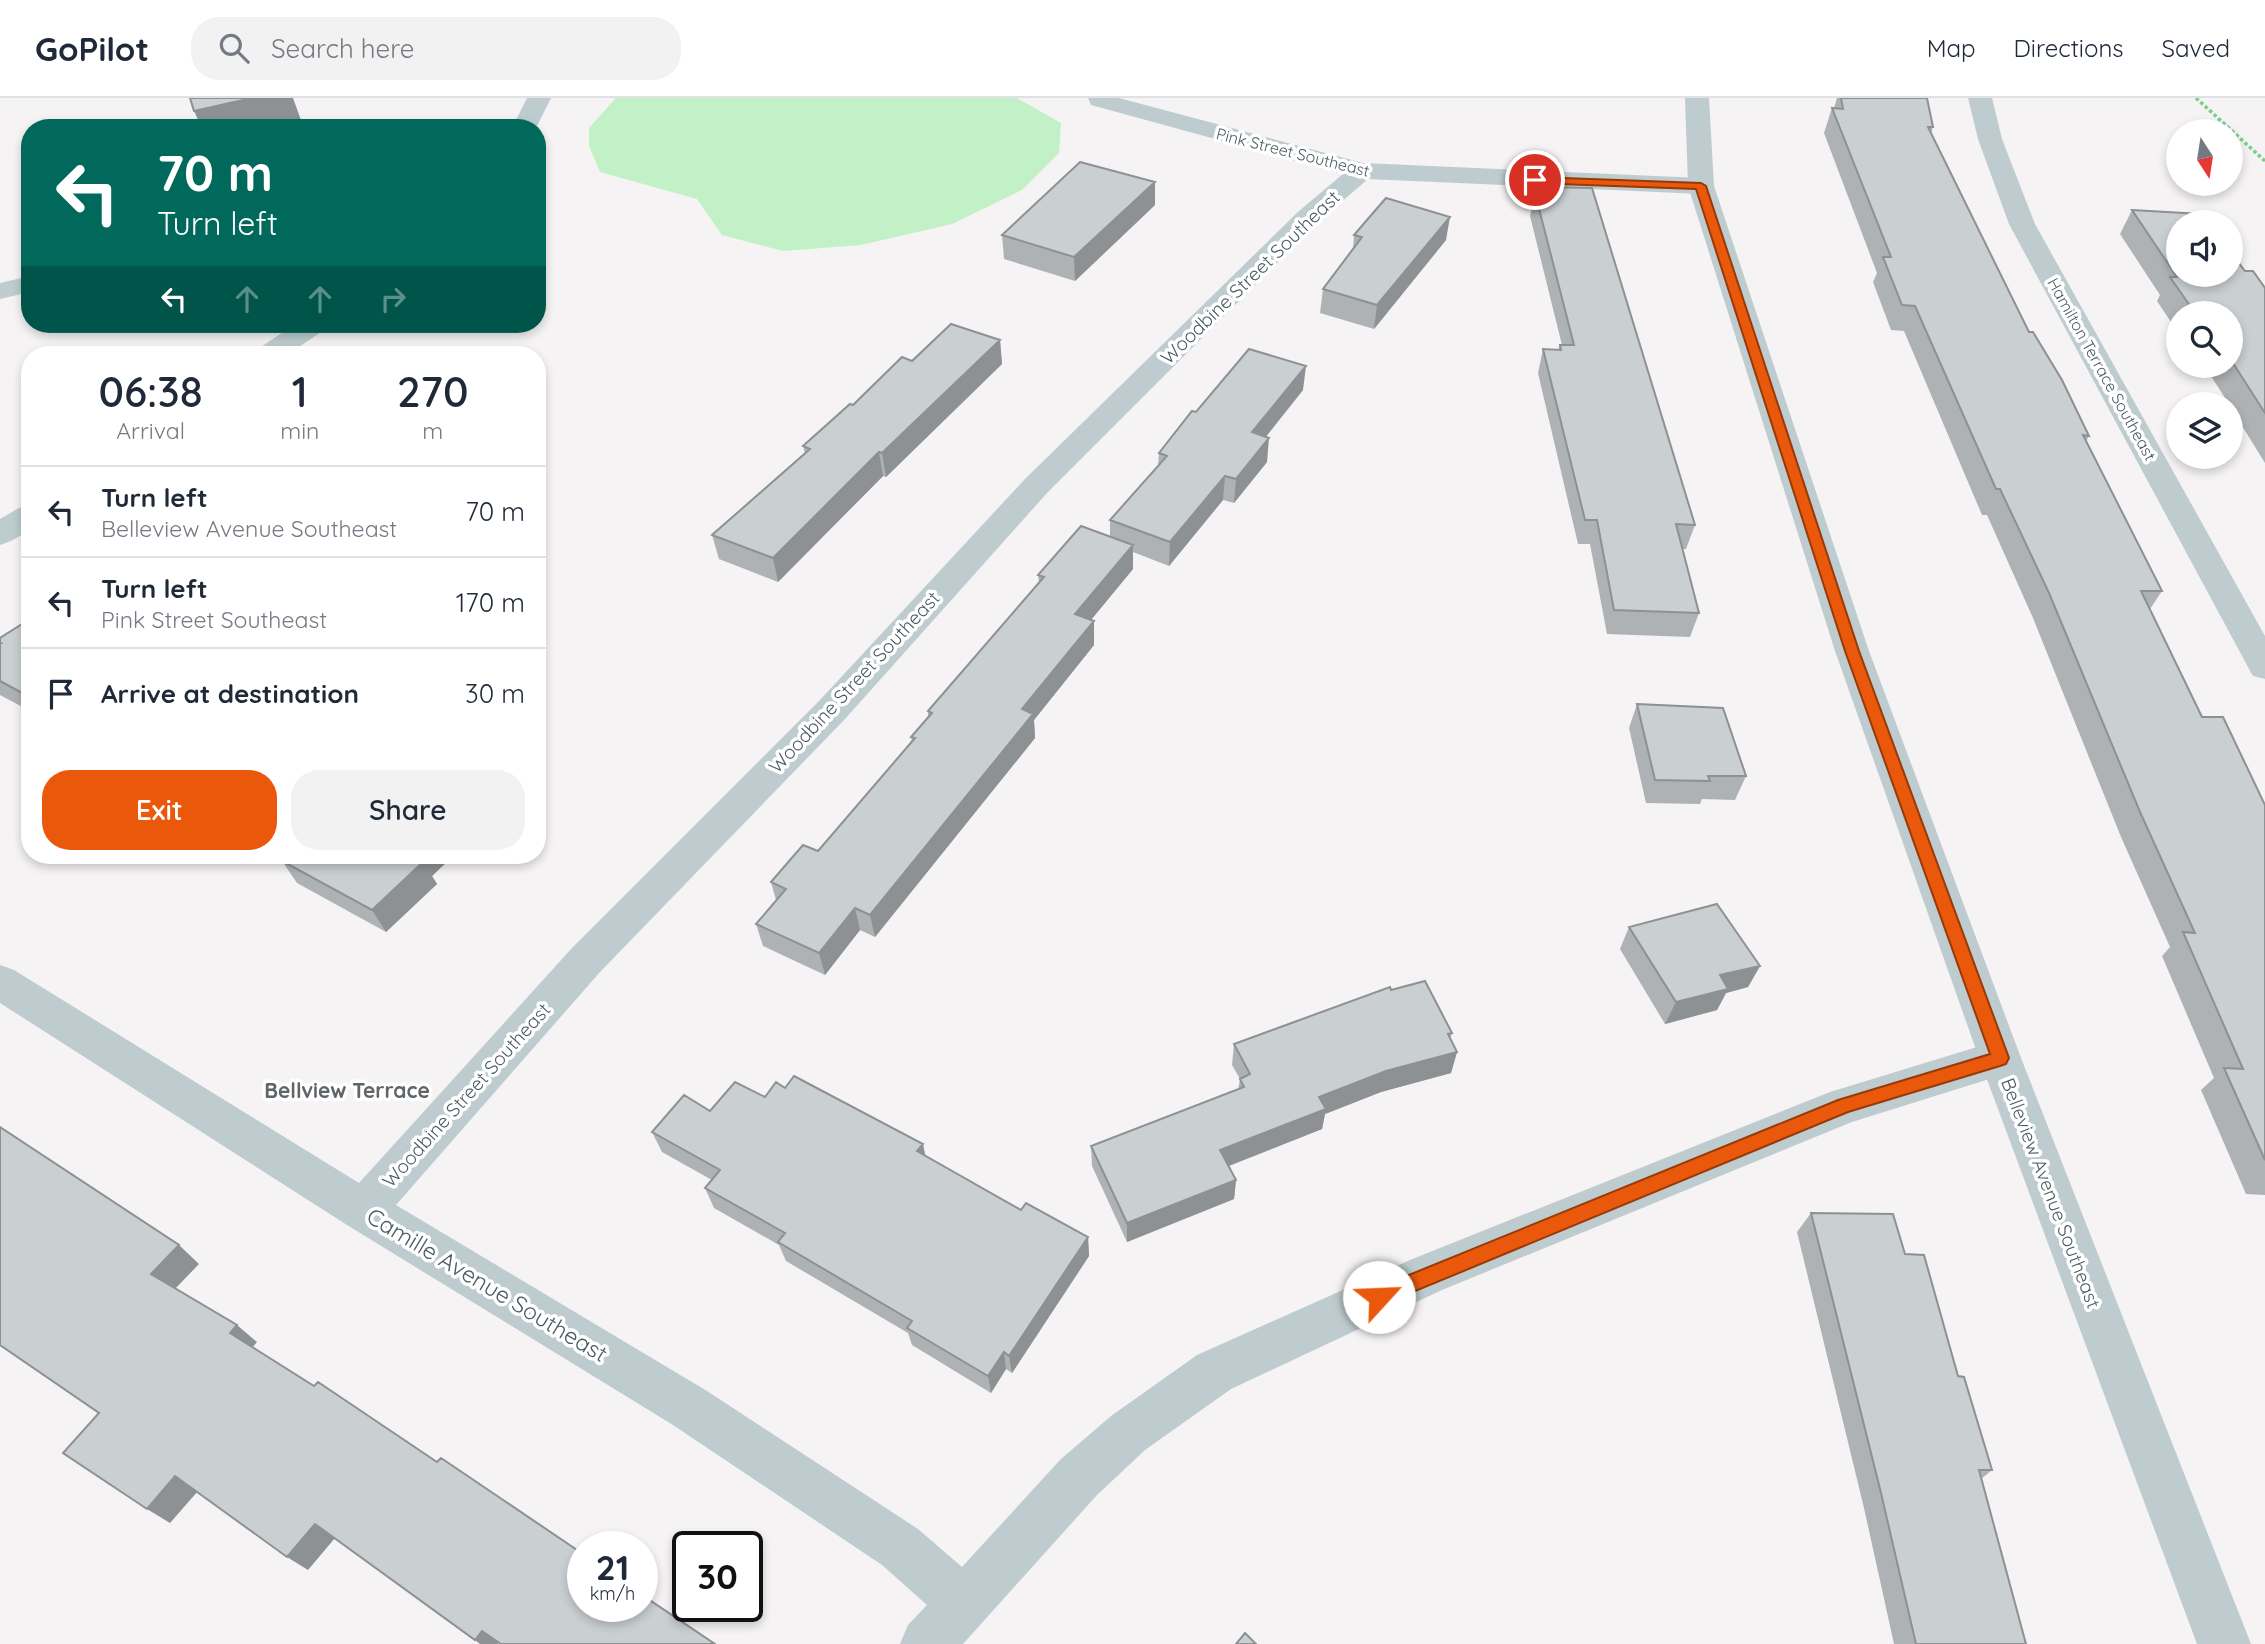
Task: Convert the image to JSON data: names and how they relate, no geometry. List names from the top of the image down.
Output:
{
  "streets": {
    "street": [
      "Pink Street Southeast",
      "Woodbine Street Southeast",
      "Hamilton Terrace Southeast",
      "Belleview Avenue Southeast",
      "Camille Avenue Southeast"
    ]
  },
  "crossings": [
    ["Pink Street Southeast", "Woodbine Street Southeast"],
    ["Pink Street Southeast", "Belleview Avenue Southeast"],
    ["Woodbine Street Southeast", "Camille Avenue Southeast"]
  ],
  "districts": ["Bellview Terrace"],
  "north": "bottom",
  "page": {
    "header": "GoPilot",
    "search": "Search here",
    "nav": ["Map", "Directions", "Saved"],
    "turn": ["70 m", "Turn left"],
    "eta": [
      "06:38",
      "Arrival",
      "1",
      "min",
      "270",
      "m"
    ],
    "list": [
      {
        "name": "Turn left",
        "note": "Belleview Avenue Southeast",
        "value": "70 m"
      },
      {
        "name": "Turn left",
        "note": "Pink Street Southeast",
        "value": "170 m"
      },
      {
        "name": "Arrive at destination",
        "value": "30 m"
      }
    ],
    "buttons": ["Exit", "Share"],
    "speed": "21 km/h",
    "limit": "30"
  }
}
